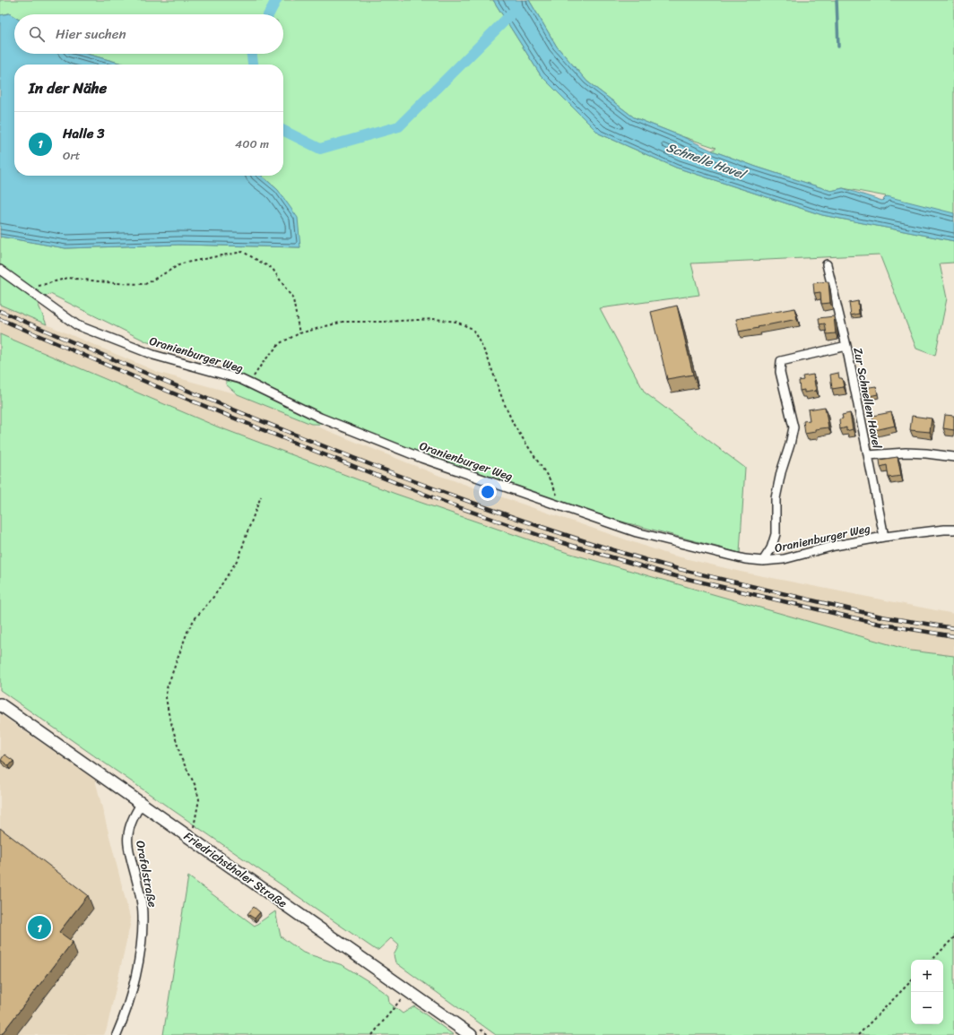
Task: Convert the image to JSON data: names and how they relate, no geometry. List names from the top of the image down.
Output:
{
  "streets": {
    "street": [
      "Oranienburger Weg",
      "Zur Schnellen Havel",
      "Friedrichsthaler Straße",
      "Orafolstraße"
    ]
  },
  "crossings": [
    ["Oranienburger Weg", "Zur Schnellen Havel"],
    ["Friedrichsthaler Straße", "Orafolstraße"]
  ],
  "water": ["Schnelle Havel"],
  "page": {
    "search": "Hier suchen",
    "heading": "In der Nähe",
    "list": [
      {
        "mark": "1",
        "name": "Halle 3",
        "note": "Ort",
        "value": "400 m"
      }
    ],
    "pins": "1",
    "map_buttons": ["+", "−"]
  }
}
